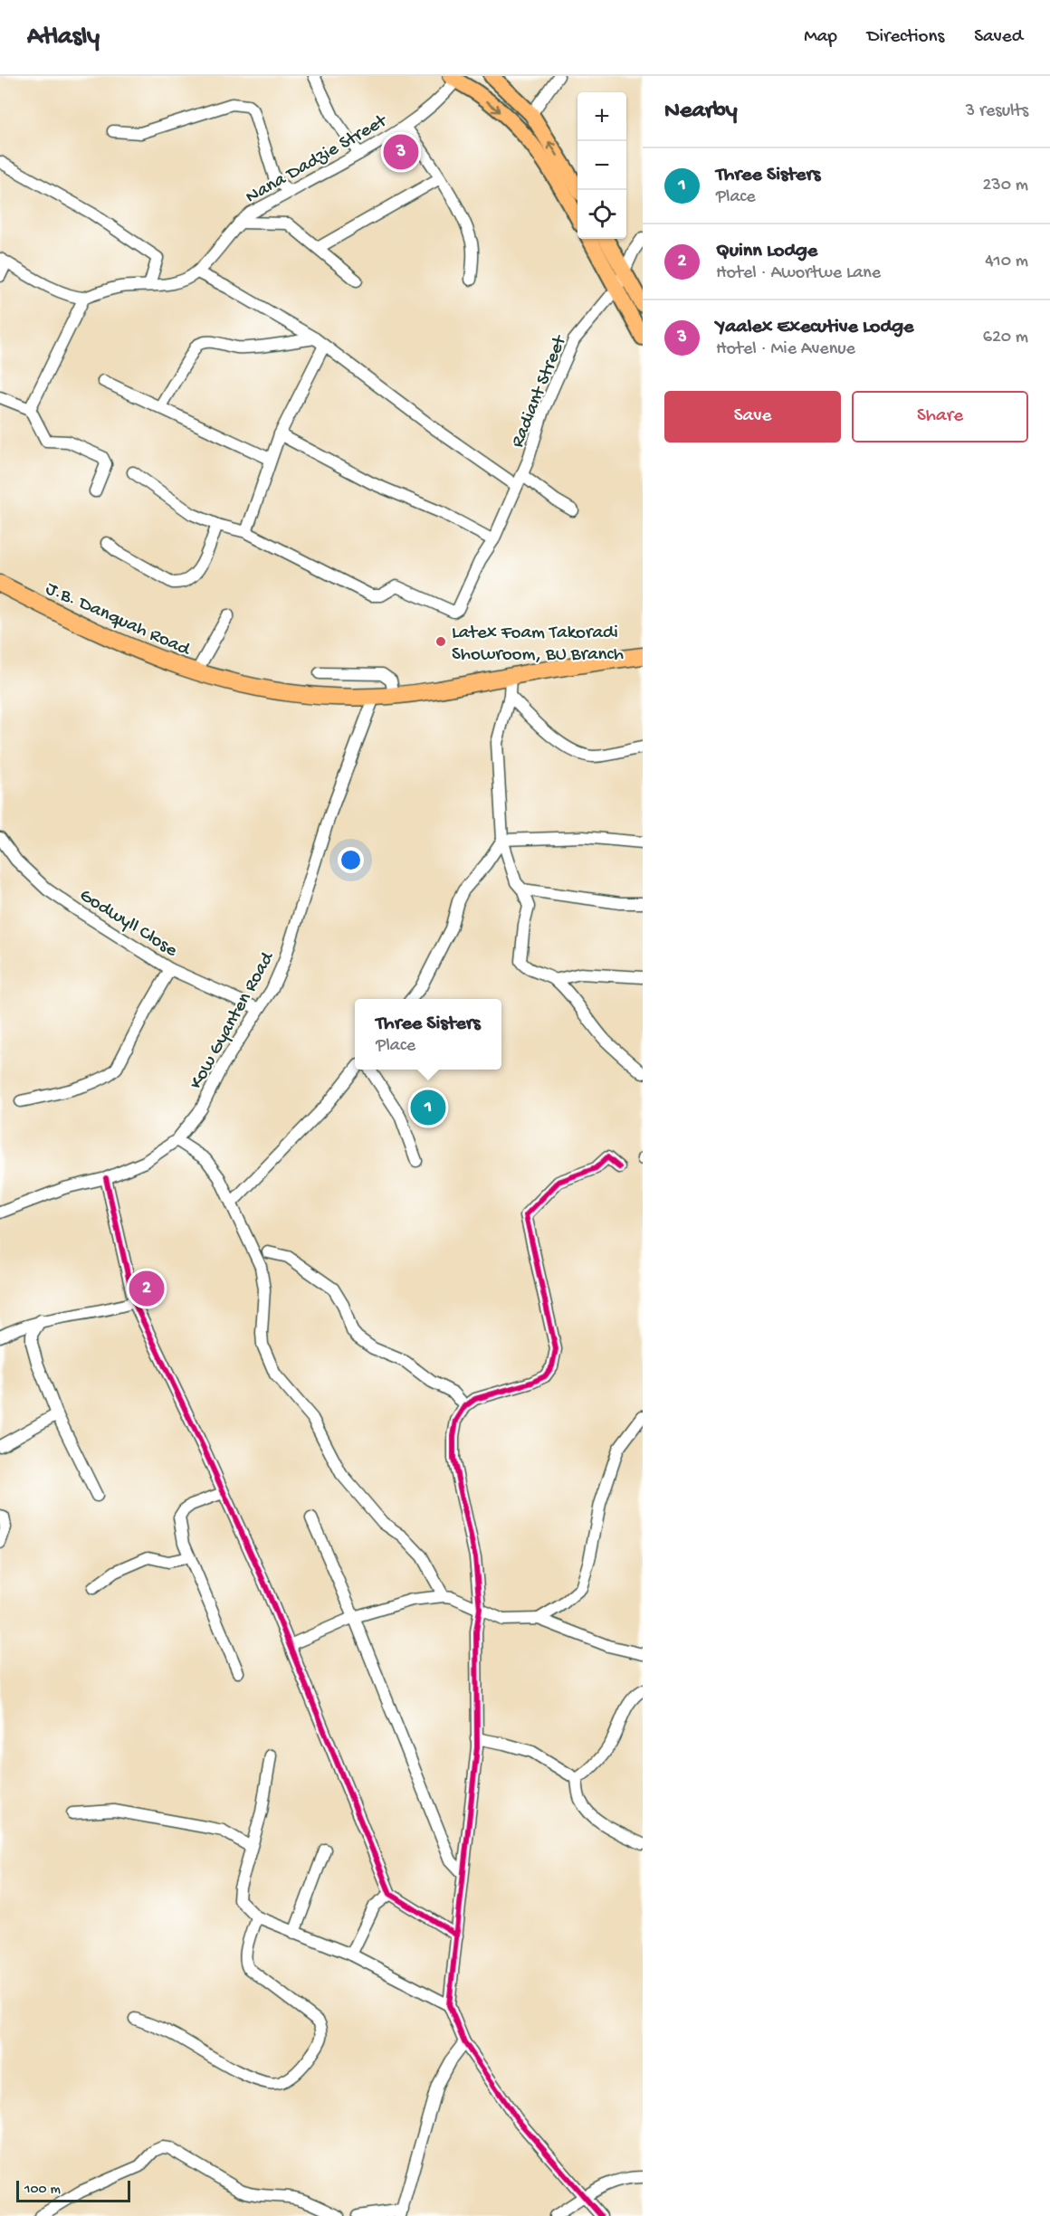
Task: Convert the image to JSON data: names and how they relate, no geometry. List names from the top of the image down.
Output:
{
  "streets": {
    "highway": ["J.B. Danquah Road"],
    "street": [
      "Nana Dadzie Street",
      "Radiant Street",
      "Godwyll Close",
      "Kow Gyanten Road"
    ]
  },
  "crossings": [
    ["J.B. Danquah Road", "Kow Gyanten Road"],
    ["Godwyll Close", "Kow Gyanten Road"]
  ],
  "places": ["Latex Foam Takoradi Showroom, BU Branch"],
  "scale_bar": "100 m",
  "page": {
    "header": "Atlasly",
    "nav": ["Map", "Directions", "Saved"],
    "heading": ["Nearby", "3 results"],
    "map_buttons": ["+", "−"],
    "pins": ["3", "1", "2"],
    "list": [
      {
        "mark": "1",
        "name": "Three Sisters",
        "note": "Place",
        "value": "230 m"
      },
      {
        "mark": "2",
        "name": "Quinn Lodge",
        "note": "Hotel · Awortwe Lane",
        "value": "410 m"
      },
      {
        "mark": "3",
        "name": "Yaalex Executive Lodge",
        "note": "Hotel · Mie Avenue",
        "value": "620 m"
      }
    ],
    "buttons": ["Save", "Share"],
    "popup": ["Three Sisters", "Place"],
    "scale": "100 m"
  }
}
